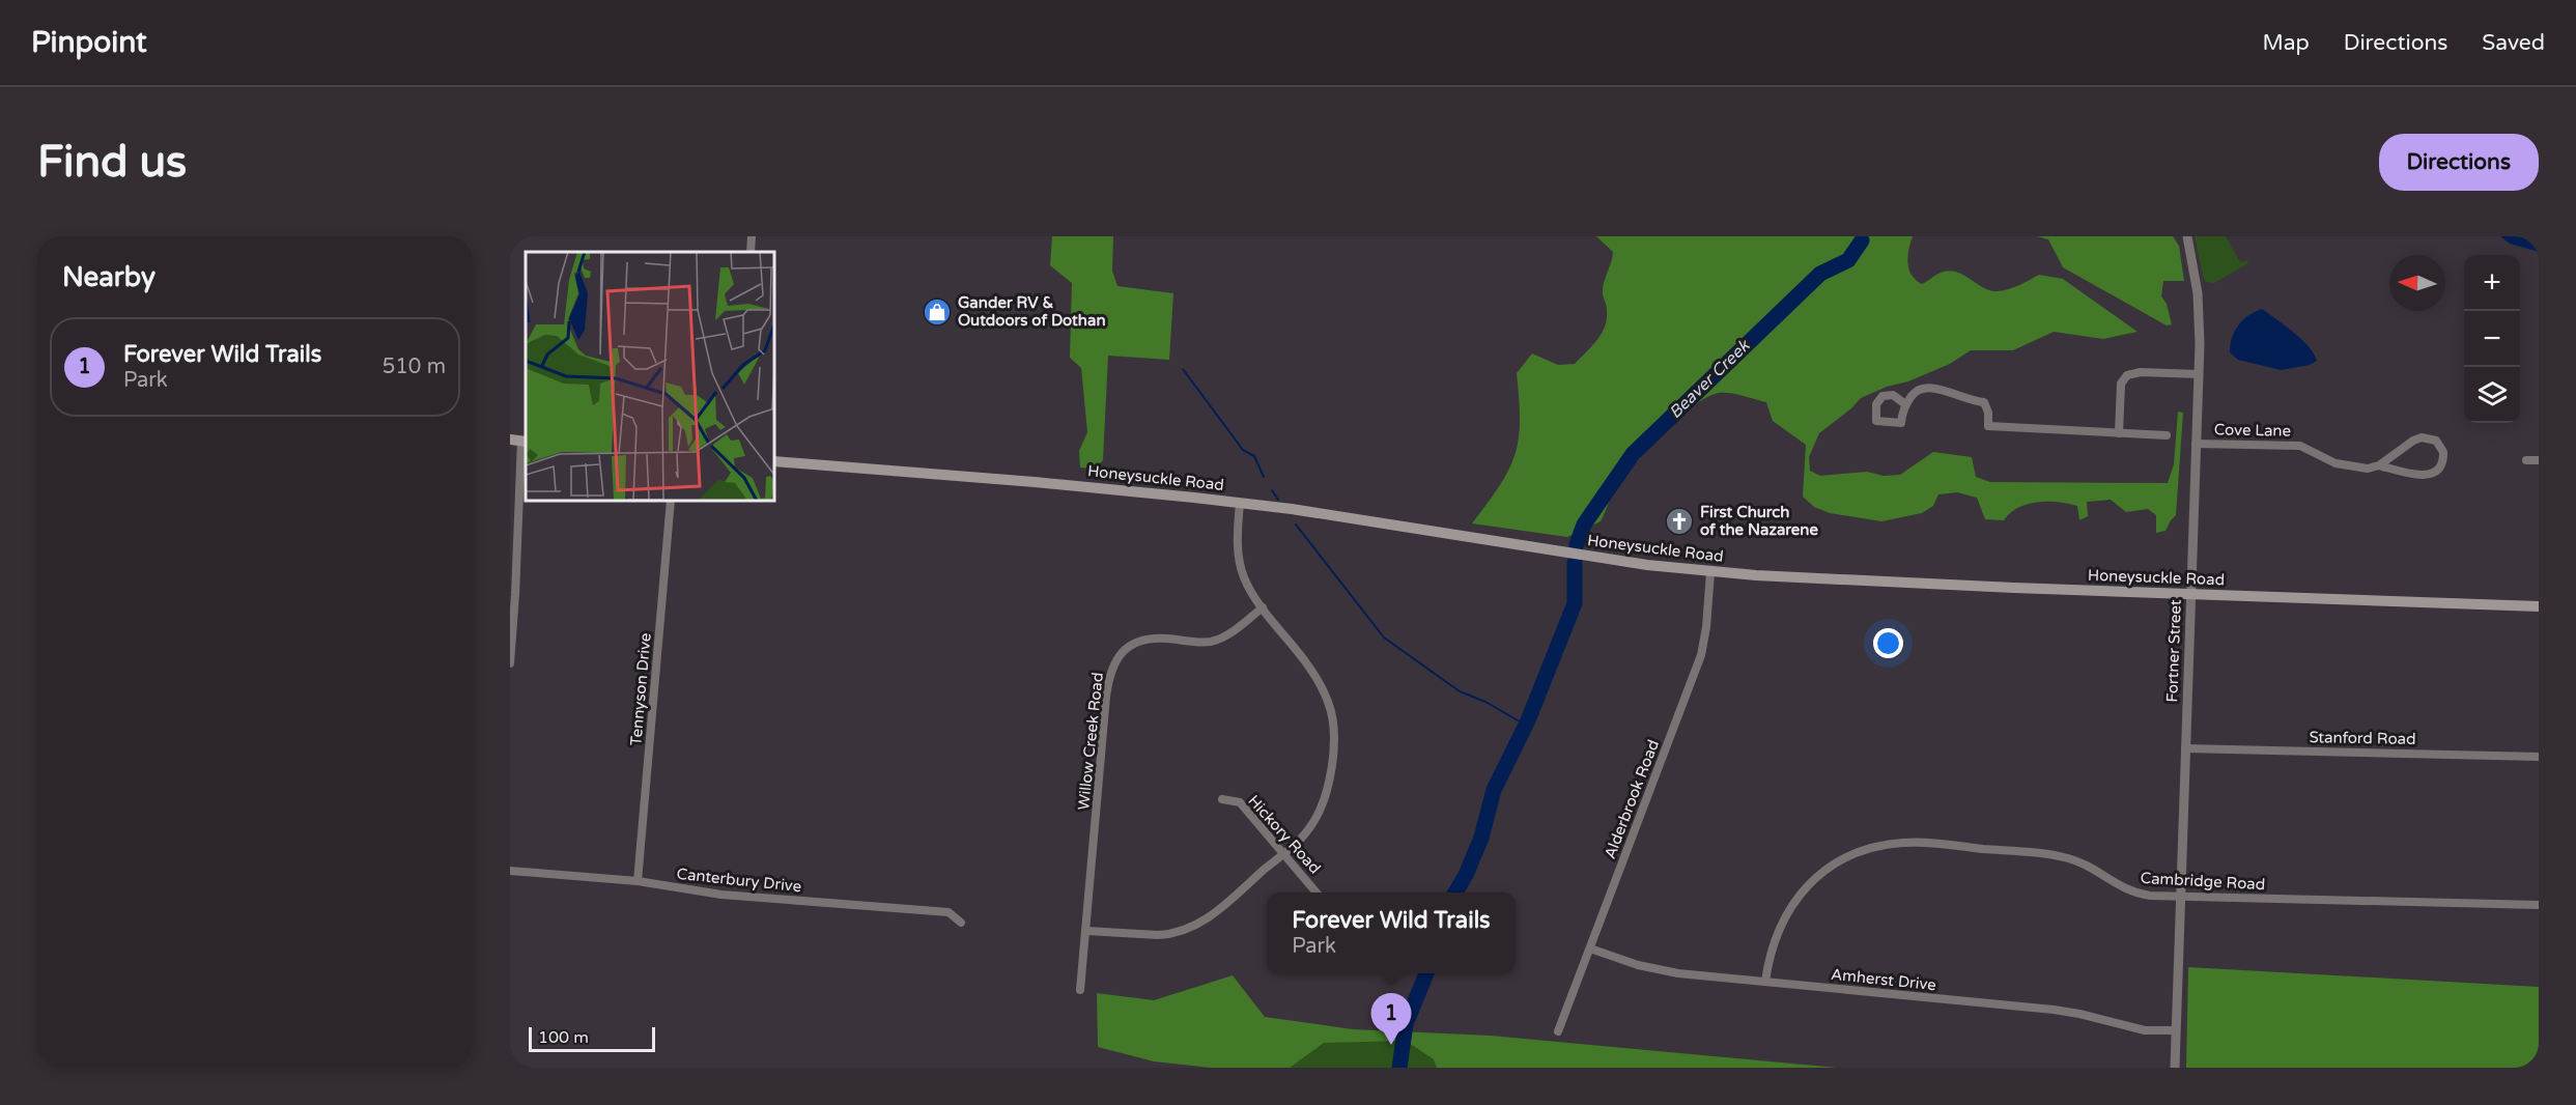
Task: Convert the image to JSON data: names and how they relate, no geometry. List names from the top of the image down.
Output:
{
  "streets": {
    "main road": ["Honeysuckle Road"],
    "street": [
      "Cove Lane",
      "Fortner Street",
      "Tennyson Drive",
      "Stanford Road",
      "Willow Creek Road",
      "Alderbrook Road",
      "Hickory Road",
      "Canterbury Drive",
      "Cambridge Road",
      "Amherst Drive"
    ]
  },
  "crossings": [
    ["Cove Lane", "Fortner Street"],
    ["Honeysuckle Road", "Fortner Street"],
    ["Honeysuckle Road", "Alderbrook Road"],
    ["Fortner Street", "Stanford Road"],
    ["Fortner Street", "Cambridge Road"],
    ["Fortner Street", "Amherst Drive"],
    ["Tennyson Drive", "Canterbury Drive"],
    ["Alderbrook Road", "Amherst Drive"],
    ["Cambridge Road", "Amherst Drive"]
  ],
  "water": ["Beaver Creek"],
  "places": {
    "shop": ["Gander RV & Outdoors of Dothan"],
    "church": ["First Church of the Nazarene"]
  },
  "scale_bar": "100 m",
  "north": "left",
  "page": {
    "header": "Pinpoint",
    "nav": ["Map", "Directions", "Saved"],
    "buttons": "Directions",
    "title": "Find us",
    "heading": "Nearby",
    "map_buttons": ["+", "−"],
    "list": [
      {
        "mark": "1",
        "name": "Forever Wild Trails",
        "note": "Park",
        "value": "510 m"
      }
    ],
    "popup": ["Forever Wild Trails", "Park"],
    "pins": "1",
    "scale": "100 m"
  }
}
